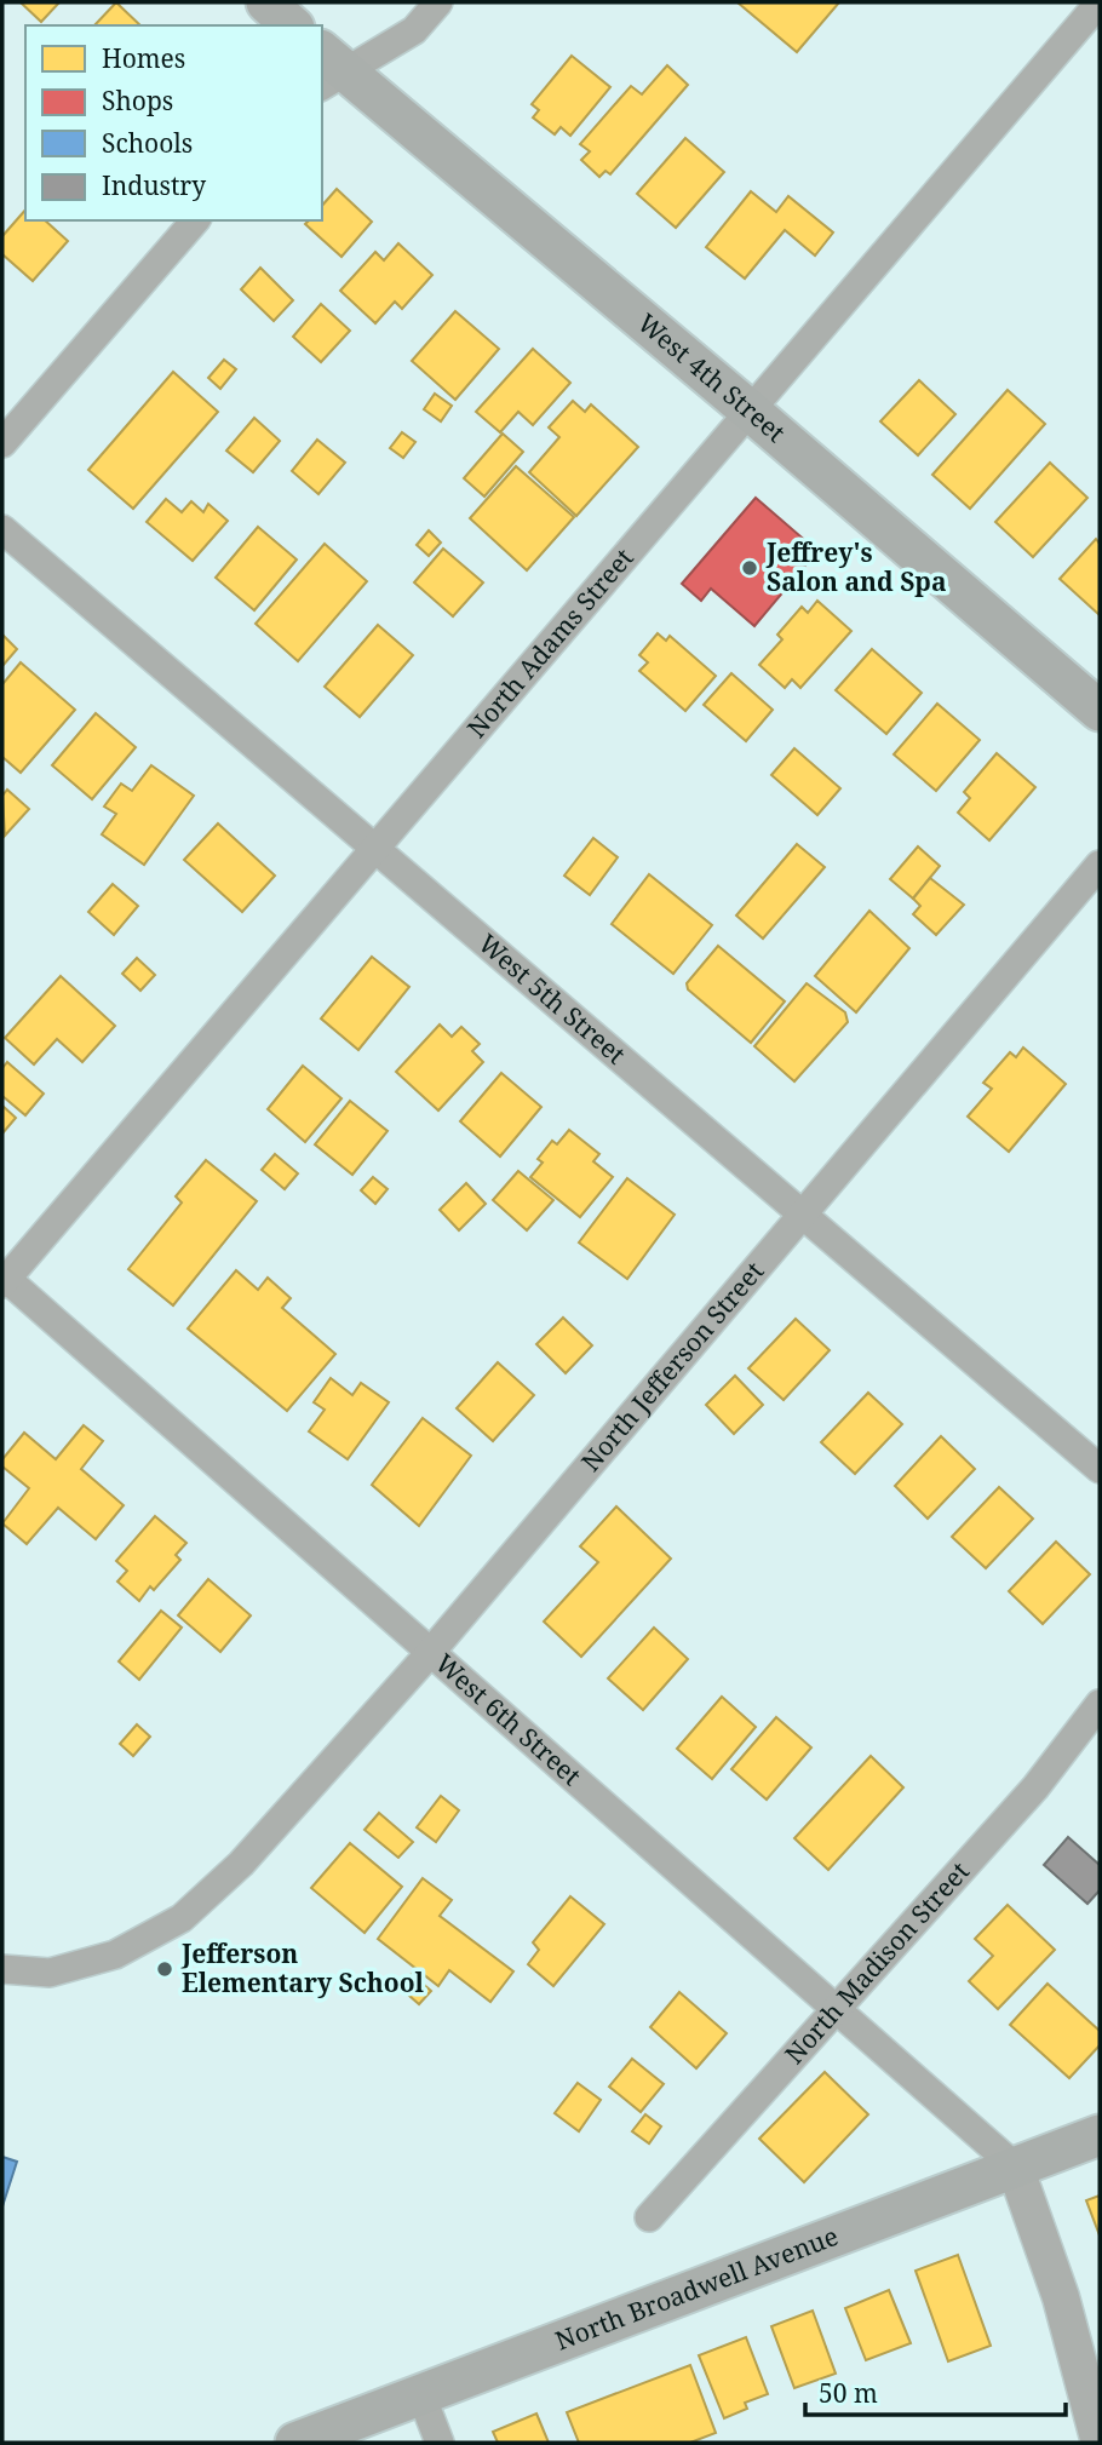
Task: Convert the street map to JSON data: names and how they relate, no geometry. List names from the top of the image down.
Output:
{
  "streets": {
    "main road": ["West 4th Street", "North Broadwell Avenue"],
    "street": [
      "North Adams Street",
      "West 5th Street",
      "North Jefferson Street",
      "West 6th Street",
      "North Madison Street"
    ]
  },
  "crossings": [
    ["West 4th Street", "North Adams Street"],
    ["North Adams Street", "West 5th Street"],
    ["North Adams Street", "West 6th Street"],
    ["West 5th Street", "North Jefferson Street"],
    ["North Jefferson Street", "West 6th Street"],
    ["West 6th Street", "North Madison Street"],
    ["West 6th Street", "North Broadwell Avenue"]
  ],
  "places": ["Jeffrey's Salon and Spa", "Jefferson Elementary School"],
  "legend": [
    "Homes",
    "Shops",
    "Schools",
    "Industry"
  ],
  "scale_bar": "50 m"
}
